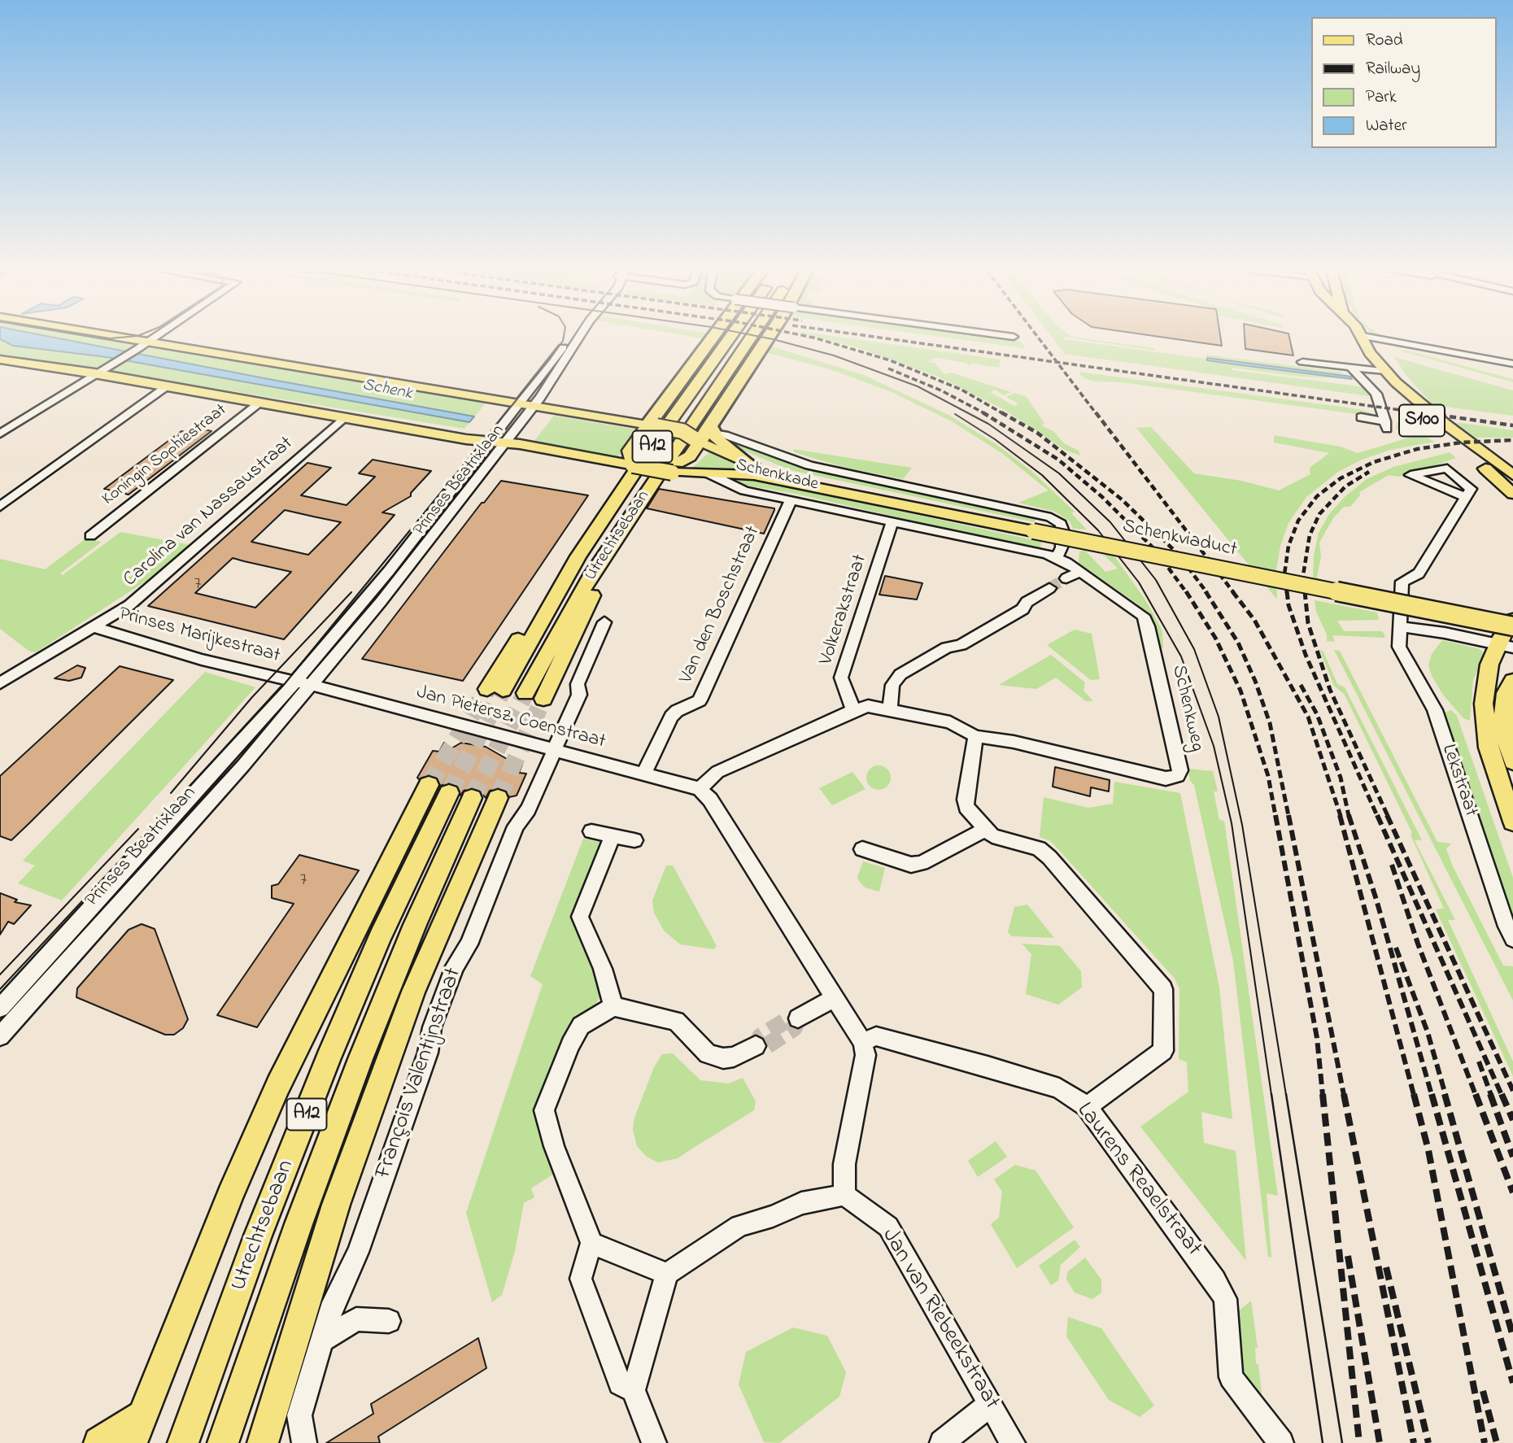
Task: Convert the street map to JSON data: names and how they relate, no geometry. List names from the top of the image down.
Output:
{
  "streets": {
    "highway": ["A12"],
    "main road": [
      "S100",
      "Schenkkade",
      "Utrechtsebaan",
      "Schenkviaduct",
      "Lekstraat"
    ],
    "street": [
      "Koningin Sophiestraat",
      "Prinses Beatrixlaan",
      "Carolina van Nassaustraat",
      "Van den Boschstraat",
      "Volkerakstraat",
      "Prinses Marijkestraat",
      "Schenkweg",
      "Jan Pietersz. Coenstraat",
      "François Valentijnstraat",
      "Laurens Reaelstraat",
      "Jan van Riebeekstraat"
    ]
  },
  "crossings": [
    ["Koningin Sophiestraat", "Schenkkade"],
    ["Schenkkade", "Prinses Beatrixlaan"],
    ["Schenkkade", "Carolina van Nassaustraat"],
    ["Schenkkade", "Schenkviaduct"],
    ["Schenkkade", "Van den Boschstraat"],
    ["Schenkkade", "Volkerakstraat"],
    ["Schenkkade", "Schenkweg"],
    ["Prinses Beatrixlaan", "Prinses Marijkestraat"],
    ["Prinses Beatrixlaan", "Jan Pietersz. Coenstraat"],
    ["Carolina van Nassaustraat", "Prinses Marijkestraat"],
    ["Schenkviaduct", "Lekstraat"],
    ["Van den Boschstraat", "Jan Pietersz. Coenstraat"],
    ["Volkerakstraat", "Schenkweg"],
    ["Jan Pietersz. Coenstraat", "François Valentijnstraat"]
  ],
  "water": ["Schenk"],
  "house_numbers": ["7", "7"],
  "legend": [
    "Road",
    "Railway",
    "Park",
    "Water"
  ]
}
